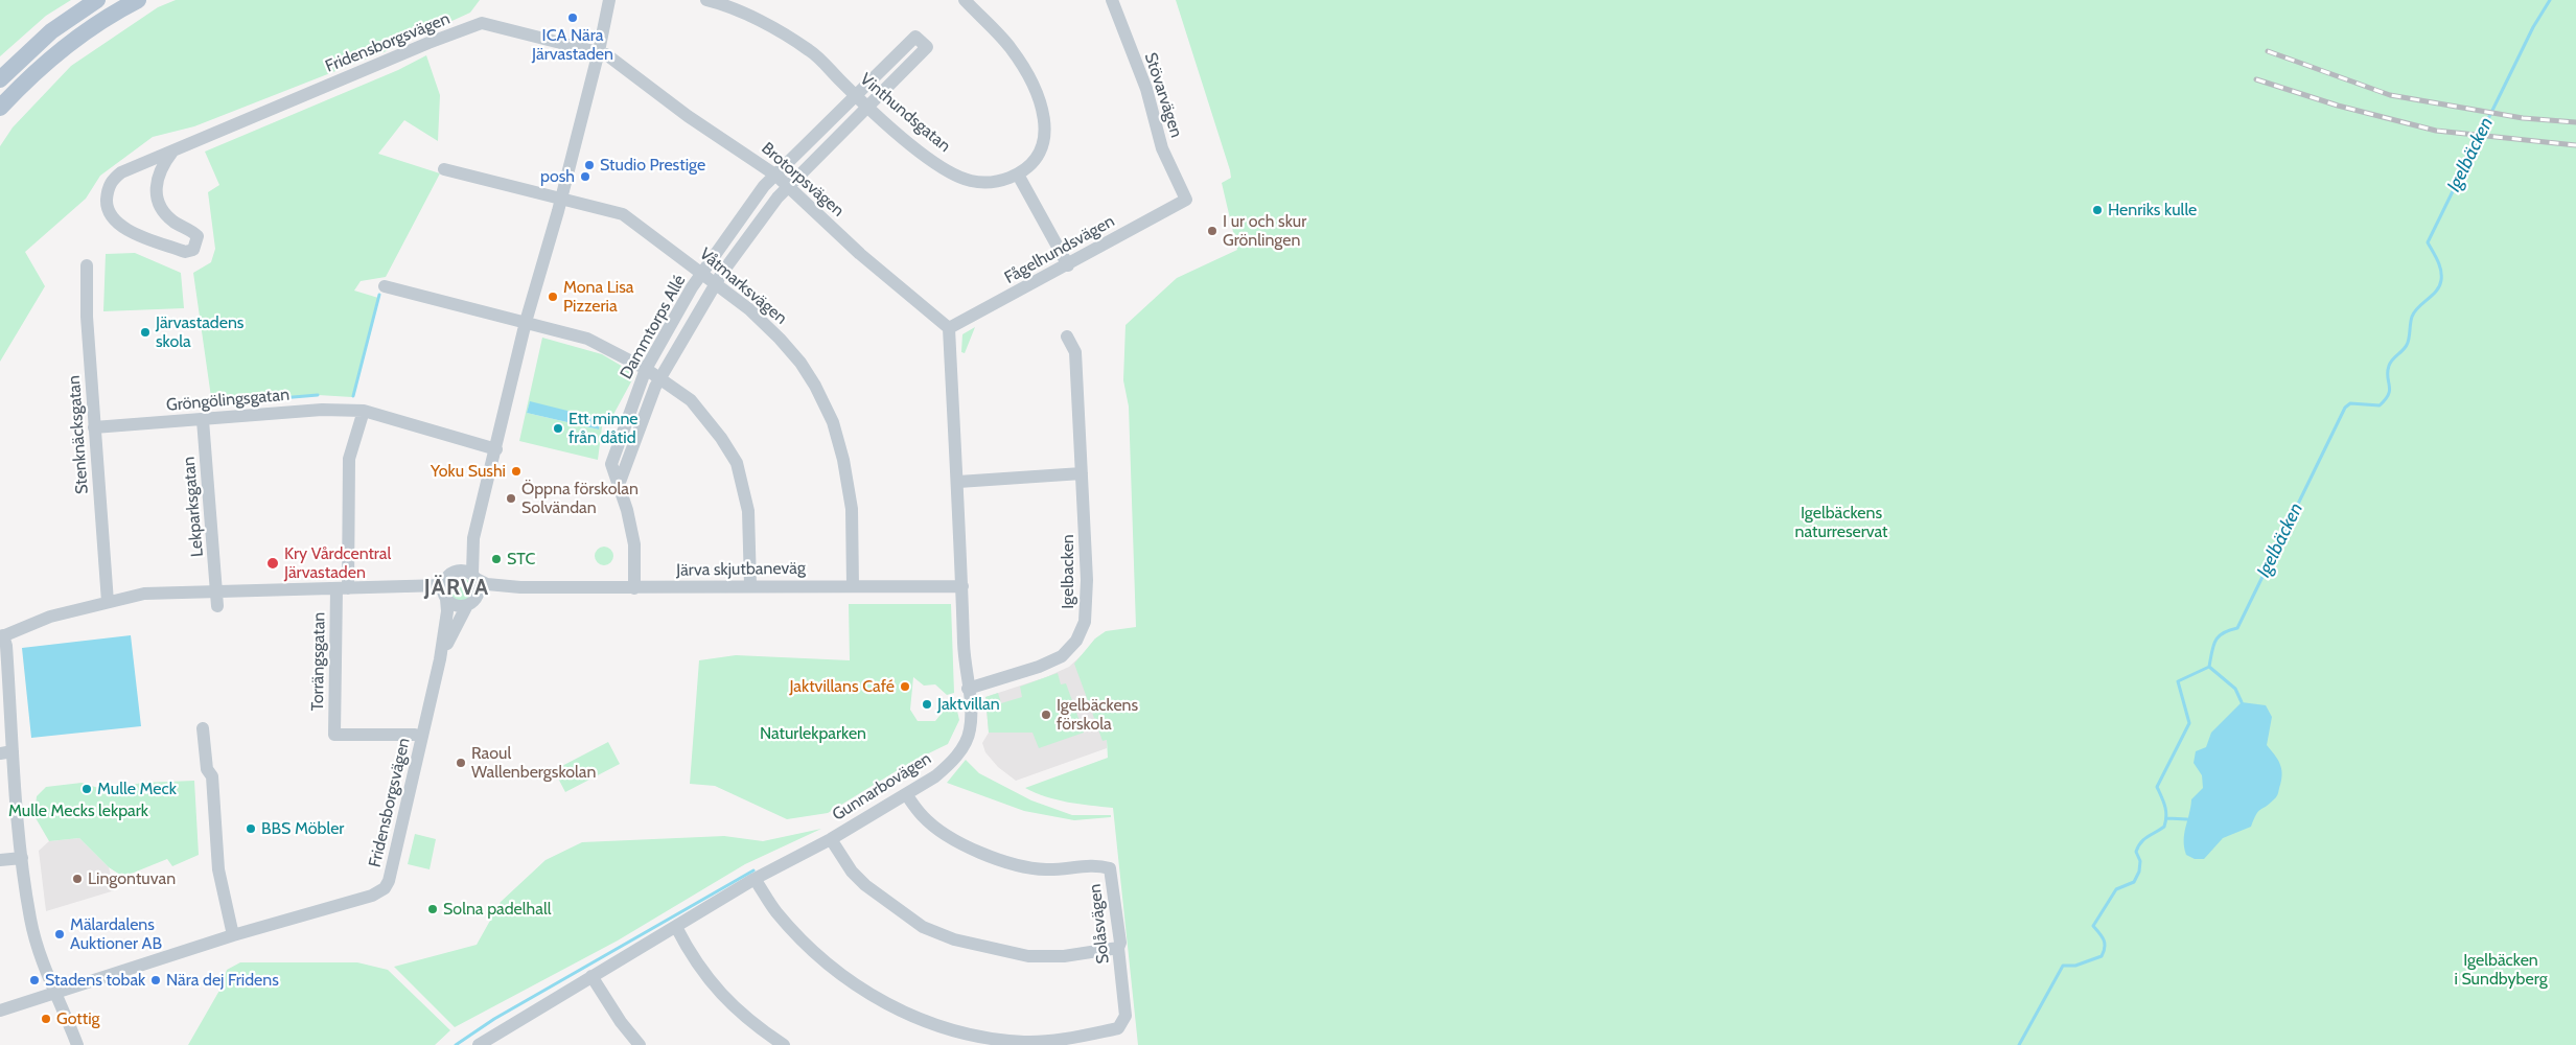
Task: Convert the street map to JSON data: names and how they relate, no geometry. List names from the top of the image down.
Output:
{
  "streets": {
    "street": [
      "Fridensborgsvägen",
      "Stövarvägen",
      "Vinthundsgatan",
      "Brotorpsvägen",
      "Fågelhundsvägen",
      "Våtmarksvägen",
      "Dammtorps Allé",
      "Gröngölingsgatan",
      "Stenknäcksgatan",
      "Lekparksgatan",
      "Järva skjutbaneväg",
      "Igelbacken",
      "Torrängsgatan",
      "Gunnarbovägen",
      "Solåsvägen"
    ]
  },
  "crossings": [
    ["Fridensborgsvägen", "Brotorpsvägen"],
    ["Fridensborgsvägen", "Järva skjutbaneväg"],
    ["Stövarvägen", "Fågelhundsvägen"],
    ["Vinthundsgatan", "Dammtorps Allé"],
    ["Brotorpsvägen", "Fågelhundsvägen"],
    ["Brotorpsvägen", "Dammtorps Allé"],
    ["Brotorpsvägen", "Gunnarbovägen"],
    ["Fågelhundsvägen", "Gunnarbovägen"],
    ["Våtmarksvägen", "Dammtorps Allé"],
    ["Våtmarksvägen", "Järva skjutbaneväg"],
    ["Dammtorps Allé", "Järva skjutbaneväg"],
    ["Gröngölingsgatan", "Stenknäcksgatan"],
    ["Gröngölingsgatan", "Lekparksgatan"],
    ["Gröngölingsgatan", "Torrängsgatan"],
    ["Järva skjutbaneväg", "Gunnarbovägen"],
    ["Igelbacken", "Gunnarbovägen"],
    ["Gunnarbovägen", "Solåsvägen"]
  ],
  "districts": ["JÄRVA"],
  "water": ["Igelbäcken"],
  "parks": [
    "Igelbäckens naturreservat",
    "Naturlekparken",
    "Mulle Mecks lekpark",
    "Igelbäcken i Sundbyberg"
  ],
  "places": [
    "ICA Nära Järvastaden",
    "Studio Prestige",
    "posh",
    "Henriks kulle",
    "I ur och skur Grönlingen",
    "Mona Lisa Pizzeria",
    "Järvastadens skola",
    "Ett minne från dåtid",
    "Yoku Sushi",
    "Öppna förskolan Solvändan",
    "STC",
    "Kry Vårdcentral Järvastaden",
    "Jaktvillans Café",
    "Jaktvillan",
    "Igelbäckens förskola",
    "Raoul Wallenbergskolan",
    "Mulle Meck",
    "BBS Möbler",
    "Lingontuvan",
    "Solna padelhall",
    "Mälardalens Auktioner AB",
    "Stadens tobak",
    "Nära dej Fridens",
    "Gottig"
  ]
}
